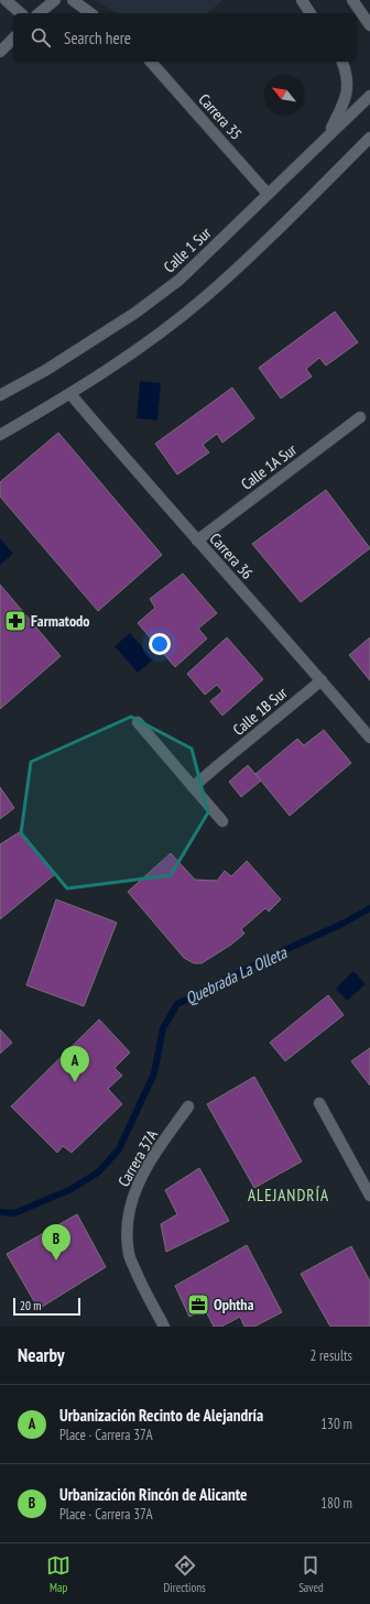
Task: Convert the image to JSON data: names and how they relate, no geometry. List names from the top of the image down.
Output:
{
  "streets": {
    "street": [
      "Carrera 35",
      "Calle 1 Sur",
      "Calle 1A Sur",
      "Carrera 36",
      "Calle 1B Sur",
      "Carrera 37A"
    ]
  },
  "crossings": [
    ["Carrera 35", "Calle 1 Sur"],
    ["Calle 1A Sur", "Carrera 36"],
    ["Carrera 36", "Calle 1B Sur"]
  ],
  "districts": ["ALEJANDRÍA"],
  "water": ["Quebrada La Olleta"],
  "places": {
    "pharmacy": ["Farmatodo"],
    "office": ["Ophtha"]
  },
  "scale_bar": "20 m",
  "north": "top left",
  "page": {
    "search": "Search here",
    "pins": ["A", "B"],
    "scale": "20 m",
    "heading": ["Nearby", "2 results"],
    "list": [
      {
        "mark": "A",
        "name": "Urbanización Recinto de Alejandría",
        "note": "Place · Carrera 37A",
        "value": "130 m"
      },
      {
        "mark": "B",
        "name": "Urbanización Rincón de Alicante",
        "note": "Place · Carrera 37A",
        "value": "180 m"
      }
    ],
    "nav": ["Map", "Directions", "Saved"]
  }
}
